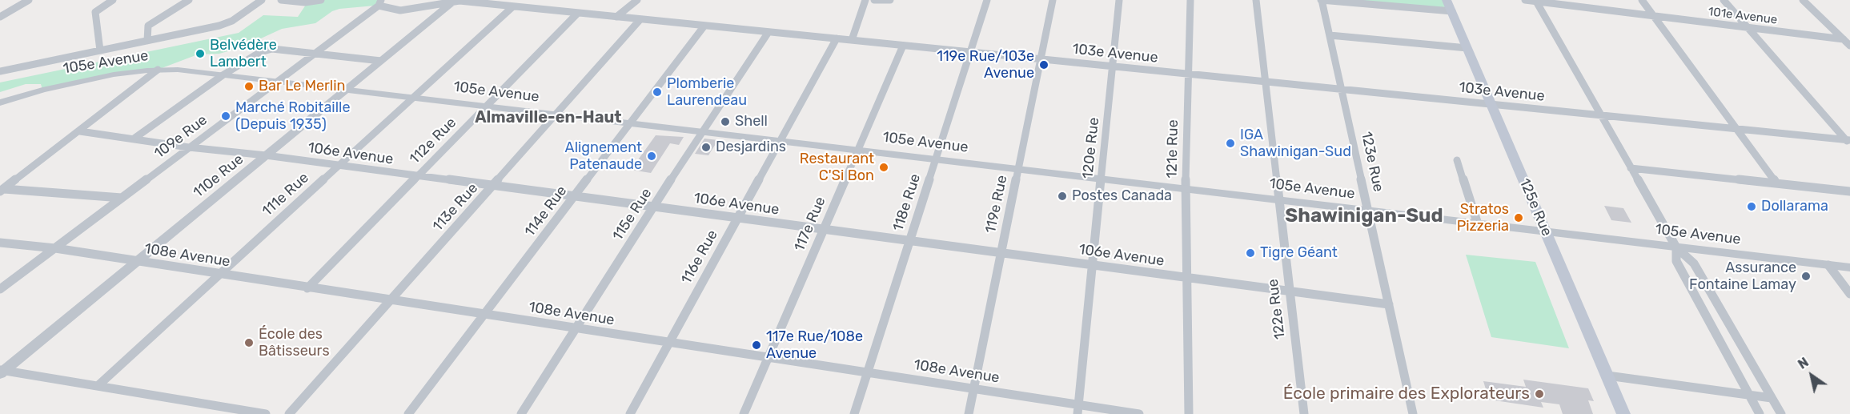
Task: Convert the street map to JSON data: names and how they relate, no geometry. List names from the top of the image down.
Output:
{
  "streets": {
    "main road": ["125e Rue"],
    "street": [
      "101e Avenue",
      "103e Avenue",
      "105e Avenue",
      "109e Rue",
      "112e Rue",
      "120e Rue",
      "121e Rue",
      "106e Avenue",
      "123e Rue",
      "110e Rue",
      "111e Rue",
      "118e Rue",
      "119e Rue",
      "113e Rue",
      "114e Rue",
      "115e Rue",
      "117e Rue",
      "108e Avenue",
      "116e Rue",
      "122e Rue"
    ]
  },
  "crossings": [
    ["103e Avenue", "109e Rue"],
    ["103e Avenue", "112e Rue"],
    ["103e Avenue", "120e Rue"],
    ["103e Avenue", "121e Rue"],
    ["103e Avenue", "123e Rue"],
    ["103e Avenue", "110e Rue"],
    ["103e Avenue", "111e Rue"],
    ["103e Avenue", "118e Rue"],
    ["103e Avenue", "119e Rue"],
    ["103e Avenue", "113e Rue"],
    ["103e Avenue", "125e Rue"],
    ["103e Avenue", "114e Rue"],
    ["103e Avenue", "115e Rue"],
    ["103e Avenue", "117e Rue"],
    ["103e Avenue", "116e Rue"],
    ["103e Avenue", "122e Rue"],
    ["105e Avenue", "109e Rue"],
    ["105e Avenue", "112e Rue"],
    ["105e Avenue", "120e Rue"],
    ["105e Avenue", "121e Rue"],
    ["105e Avenue", "123e Rue"],
    ["105e Avenue", "110e Rue"],
    ["105e Avenue", "111e Rue"],
    ["105e Avenue", "118e Rue"],
    ["105e Avenue", "119e Rue"],
    ["105e Avenue", "113e Rue"],
    ["105e Avenue", "125e Rue"],
    ["105e Avenue", "114e Rue"],
    ["105e Avenue", "115e Rue"],
    ["105e Avenue", "117e Rue"],
    ["105e Avenue", "116e Rue"],
    ["105e Avenue", "122e Rue"],
    ["109e Rue", "106e Avenue"],
    ["109e Rue", "108e Avenue"],
    ["112e Rue", "106e Avenue"],
    ["112e Rue", "108e Avenue"],
    ["120e Rue", "106e Avenue"],
    ["120e Rue", "108e Avenue"],
    ["121e Rue", "106e Avenue"],
    ["106e Avenue", "123e Rue"],
    ["106e Avenue", "110e Rue"],
    ["106e Avenue", "111e Rue"],
    ["106e Avenue", "118e Rue"],
    ["106e Avenue", "119e Rue"],
    ["106e Avenue", "113e Rue"],
    ["106e Avenue", "114e Rue"],
    ["106e Avenue", "115e Rue"],
    ["106e Avenue", "117e Rue"],
    ["106e Avenue", "116e Rue"],
    ["106e Avenue", "122e Rue"],
    ["110e Rue", "108e Avenue"],
    ["111e Rue", "108e Avenue"],
    ["118e Rue", "108e Avenue"],
    ["119e Rue", "108e Avenue"],
    ["113e Rue", "108e Avenue"],
    ["114e Rue", "108e Avenue"],
    ["115e Rue", "108e Avenue"],
    ["117e Rue", "108e Avenue"],
    ["108e Avenue", "116e Rue"]
  ],
  "districts": ["Almaville-en-Haut", "Shawinigan-Sud"],
  "places": [
    "Belvédère Lambert",
    "119e Rue/103e Avenue",
    "Bar Le Merlin",
    "Plomberie Laurendeau",
    "Marché Robitaille (Depuis 1935)",
    "Shell",
    "IGA Shawinigan-Sud",
    "Desjardins",
    "Alignement Patenaude",
    "Restaurant C'Si Bon",
    "Postes Canada",
    "Dollarama",
    "Stratos Pizzeria",
    "Tigre Géant",
    "Assurance Fontaine Lamay",
    "École des Bâtisseurs",
    "117e Rue/108e Avenue",
    "École primaire des Explorateurs"
  ],
  "north": "top left"
}
